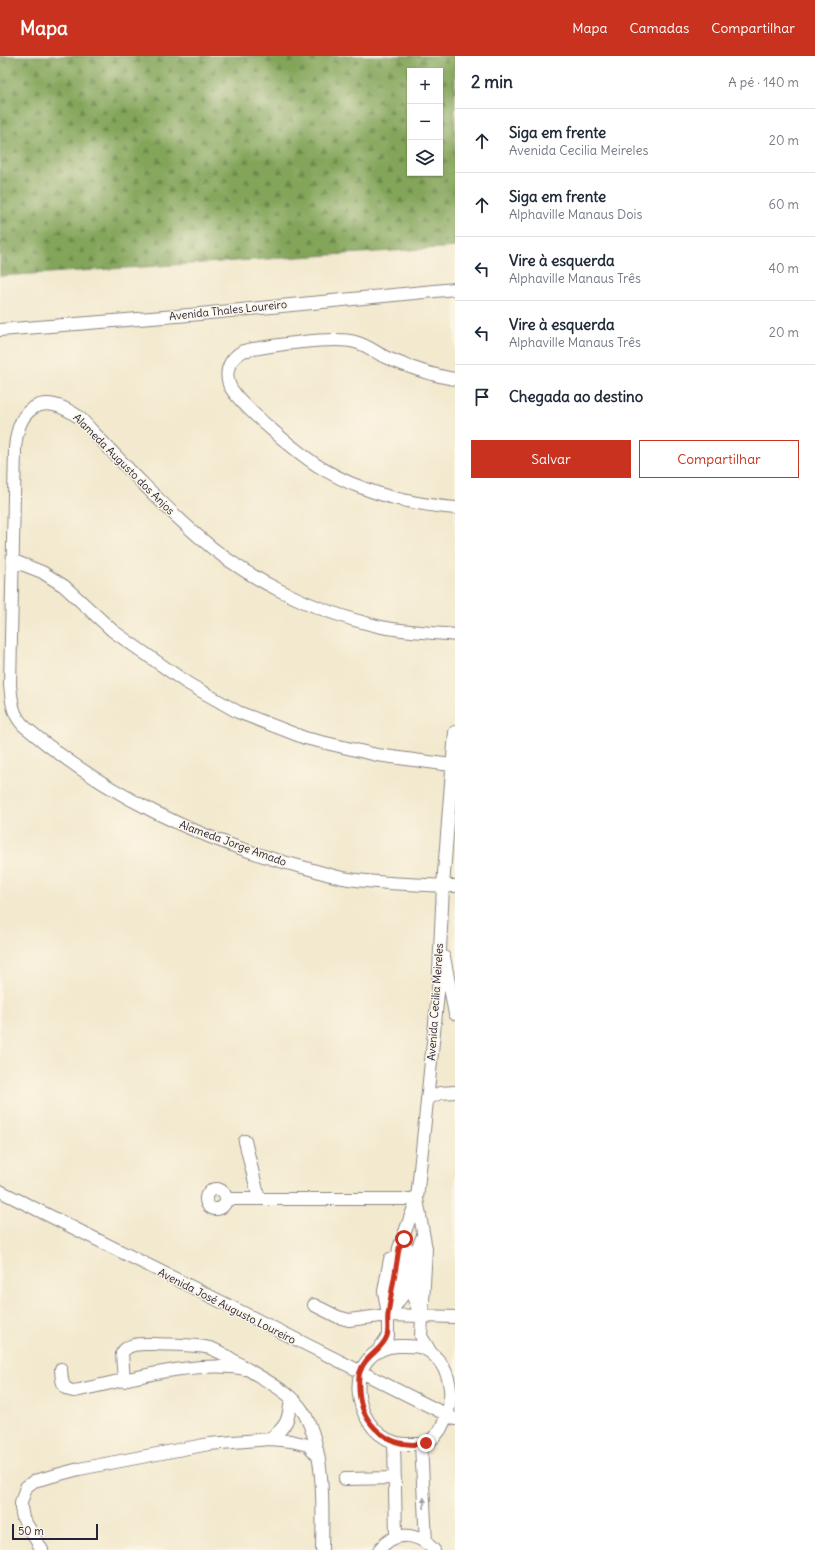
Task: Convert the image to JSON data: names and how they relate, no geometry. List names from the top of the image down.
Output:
{
  "streets": {
    "street": [
      "Avenida Thales Loureiro",
      "Alameda Augusto dos Anjos",
      "Alameda Jorge Amado",
      "Avenida Cecilia Meireles",
      "Avenida José Augusto Loureiro"
    ]
  },
  "crossings": [
    ["Alameda Augusto dos Anjos", "Alameda Jorge Amado"],
    ["Alameda Jorge Amado", "Avenida Cecilia Meireles"]
  ],
  "scale_bar": "50 m",
  "page": {
    "header": "Mapa",
    "nav": ["Mapa", "Camadas", "Compartilhar"],
    "heading": ["2 min", "A pé · 140 m"],
    "map_buttons": ["+", "−"],
    "list": [
      ["Siga em frente", "Avenida Cecilia Meireles", "20 m"],
      ["Siga em frente", "Alphaville Manaus Dois", "60 m"],
      ["Vire à esquerda", "Alphaville Manaus Três", "40 m"],
      ["Vire à esquerda", "Alphaville Manaus Três", "20 m"],
      "Chegada ao destino"
    ],
    "buttons": ["Salvar", "Compartilhar"],
    "scale": "50 m"
  }
}
